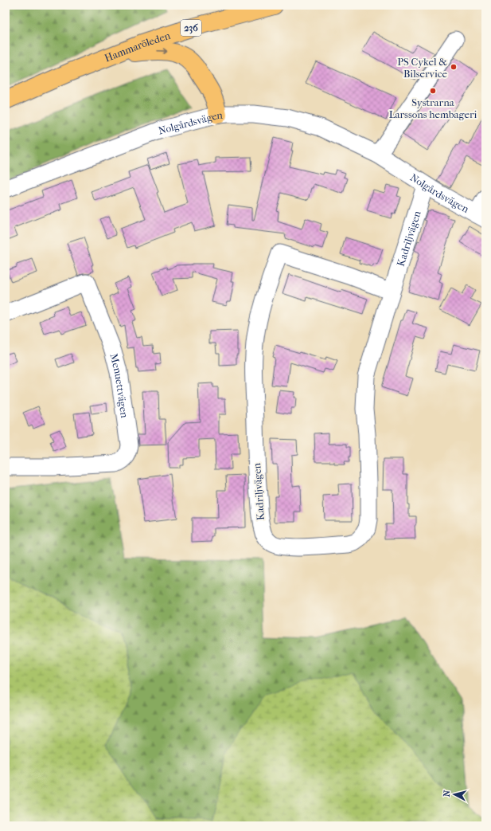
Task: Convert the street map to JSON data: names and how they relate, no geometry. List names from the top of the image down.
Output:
{
  "streets": {
    "main road": ["236", "Hammaröleden"],
    "street": ["Nolgårdsvägen", "Kadriljvägen", "Menuettvägen"]
  },
  "crossings": [
    ["236", "Hammaröleden"],
    ["236", "Nolgårdsvägen"],
    ["Nolgårdsvägen", "Kadriljvägen"]
  ],
  "places": ["PS Cykel & Bilservice", "Systrarna Larssons hembageri"],
  "north": "left"
}
